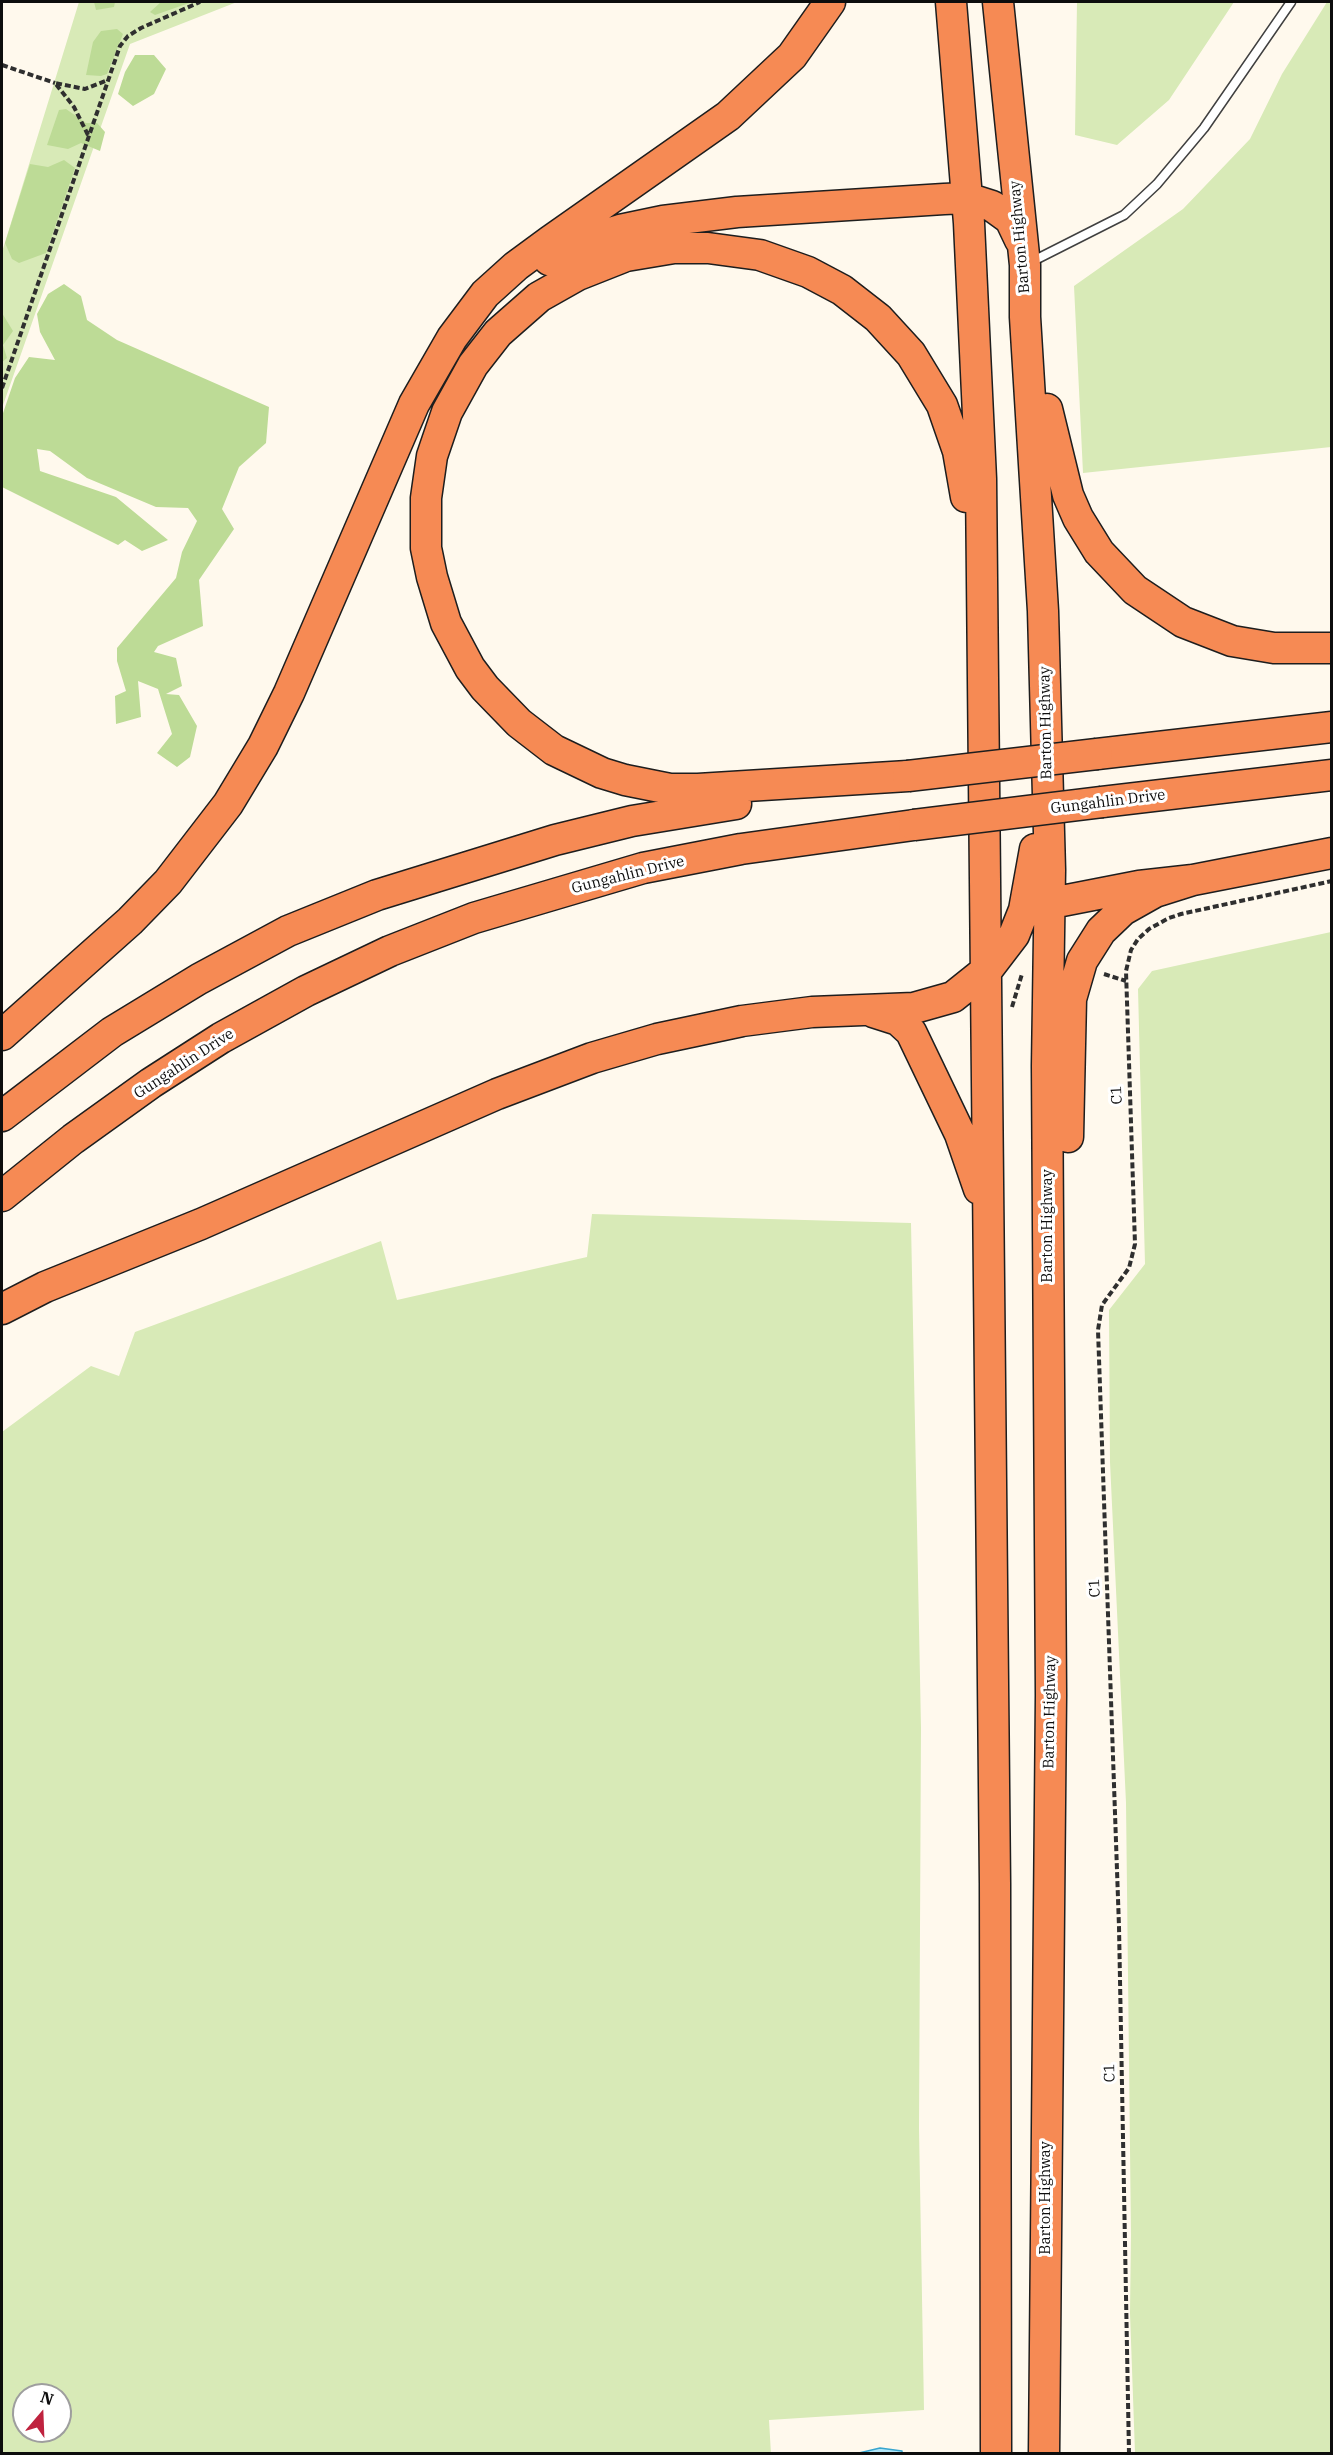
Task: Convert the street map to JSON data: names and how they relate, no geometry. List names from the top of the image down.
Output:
{
  "streets": {
    "highway": ["Barton Highway", "Gungahlin Drive"],
    "path": ["C1"]
  },
  "north": "top"
}
